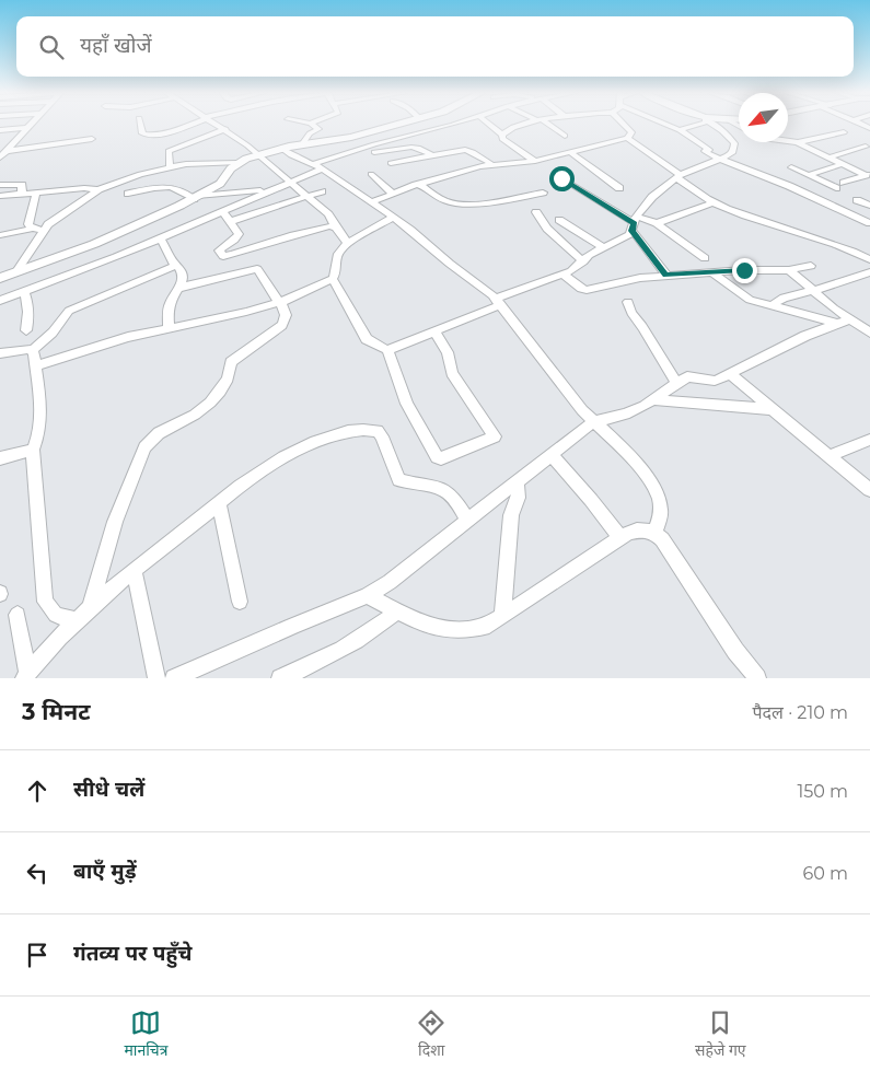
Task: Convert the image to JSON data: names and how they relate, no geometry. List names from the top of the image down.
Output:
{
  "north": "bottom left",
  "page": {
    "search": "यहाँ खोजें",
    "heading": ["3 मिनट", "पैदल · 210 m"],
    "list": [
      ["सीधे चलें", "150 m"],
      ["बाएँ मुड़ें", "60 m"],
      "गंतव्य पर पहुँचे"
    ],
    "nav": ["मानचित्र", "दिशा", "सहेजे गए"]
  }
}
